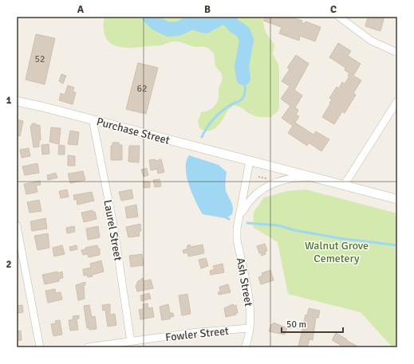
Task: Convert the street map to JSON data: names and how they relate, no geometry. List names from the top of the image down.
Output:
{
  "streets": {
    "street": [
      "Purchase Street",
      "Laurel Street",
      "Ash Street",
      "Fowler Street"
    ]
  },
  "crossings": [
    ["Purchase Street", "Laurel Street"],
    ["Purchase Street", "Ash Street"],
    ["Laurel Street", "Fowler Street"],
    ["Ash Street", "Fowler Street"]
  ],
  "parks": ["Walnut Grove Cemetery"],
  "house_numbers": ["52", "62"],
  "scale_bar": "50 m",
  "grid": {
    "columns": ["A", "B", "C"],
    "rows": ["1", "2"]
  }
}
